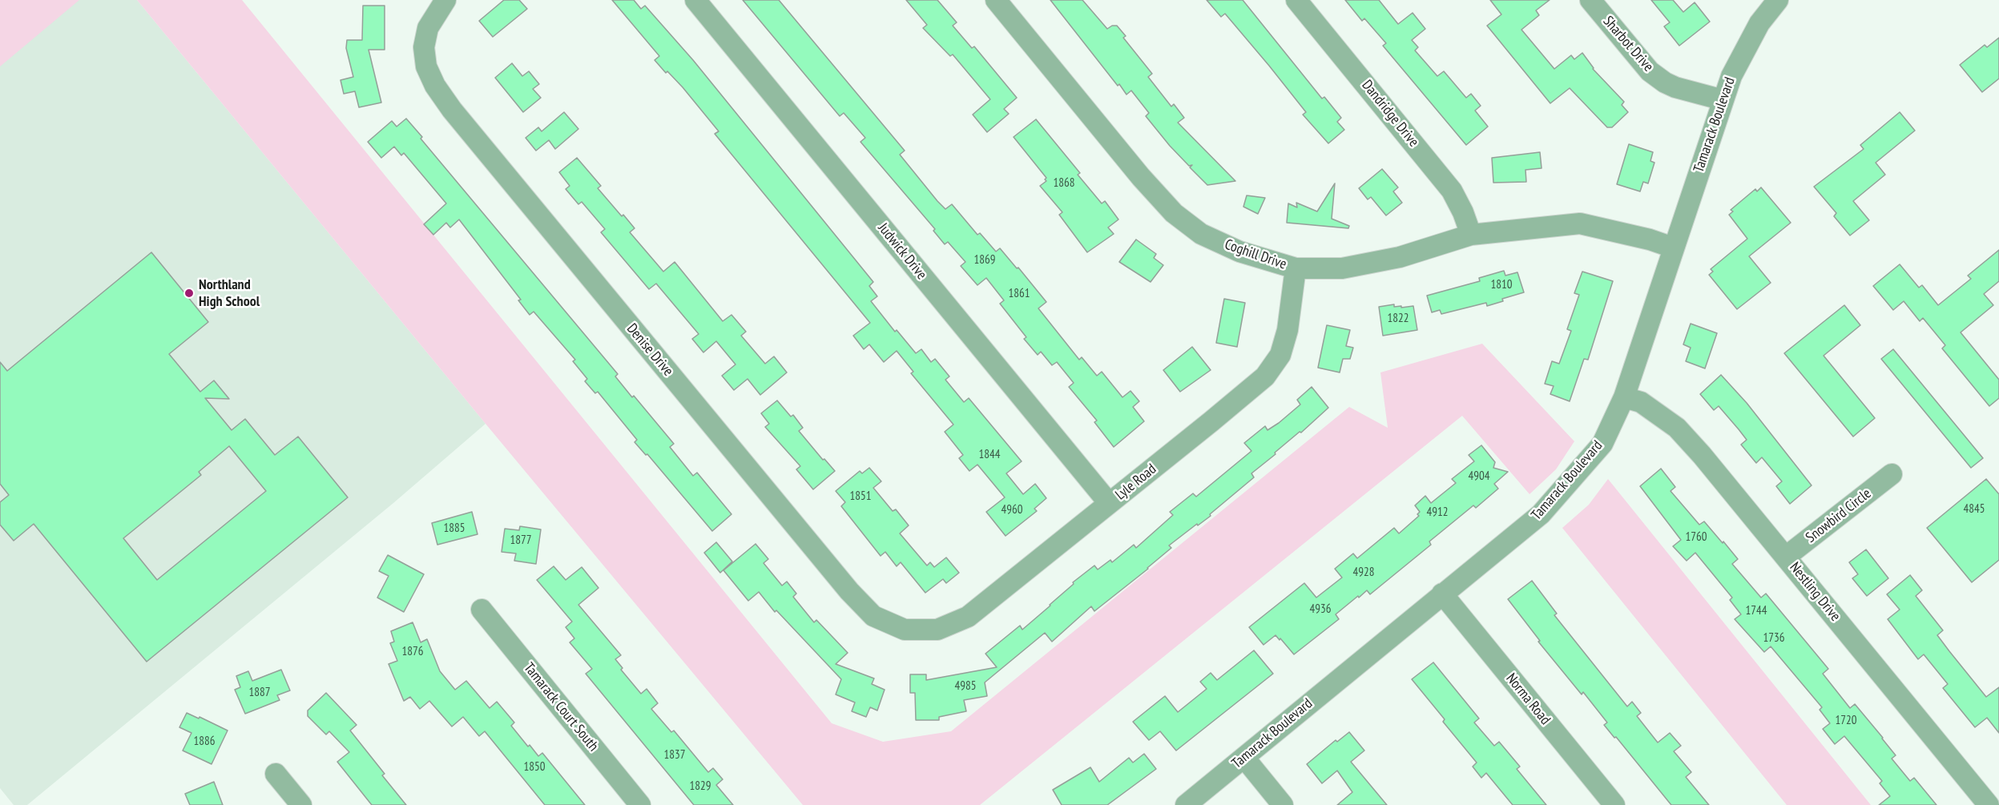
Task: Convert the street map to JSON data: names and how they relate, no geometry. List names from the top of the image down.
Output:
{
  "streets": {
    "street": [
      "Sharbot Drive",
      "Dandridge Drive",
      "Tamarack Boulevard",
      "Judwick Drive",
      "Coghill Drive",
      "Denise Drive",
      "Lyle Road",
      "Snowbird Circle",
      "Nestling Drive",
      "Norma Road",
      "Tamarack Court South"
    ]
  },
  "crossings": [
    ["Sharbot Drive", "Tamarack Boulevard"],
    ["Dandridge Drive", "Coghill Drive"],
    ["Tamarack Boulevard", "Coghill Drive"],
    ["Tamarack Boulevard", "Nestling Drive"],
    ["Tamarack Boulevard", "Norma Road"],
    ["Judwick Drive", "Lyle Road"],
    ["Coghill Drive", "Lyle Road"],
    ["Denise Drive", "Lyle Road"],
    ["Snowbird Circle", "Nestling Drive"]
  ],
  "places": ["Northland High School"],
  "house_numbers": [
    "1868",
    "1869",
    "1810",
    "1861",
    "1822",
    "1844",
    "4904",
    "1851",
    "4845",
    "4960",
    "4912",
    "1885",
    "1760",
    "1877",
    "4928",
    "4936",
    "1744",
    "1736",
    "1876",
    "4985",
    "1887",
    "1720",
    "1886",
    "1837",
    "1850",
    "1829"
  ]
}
